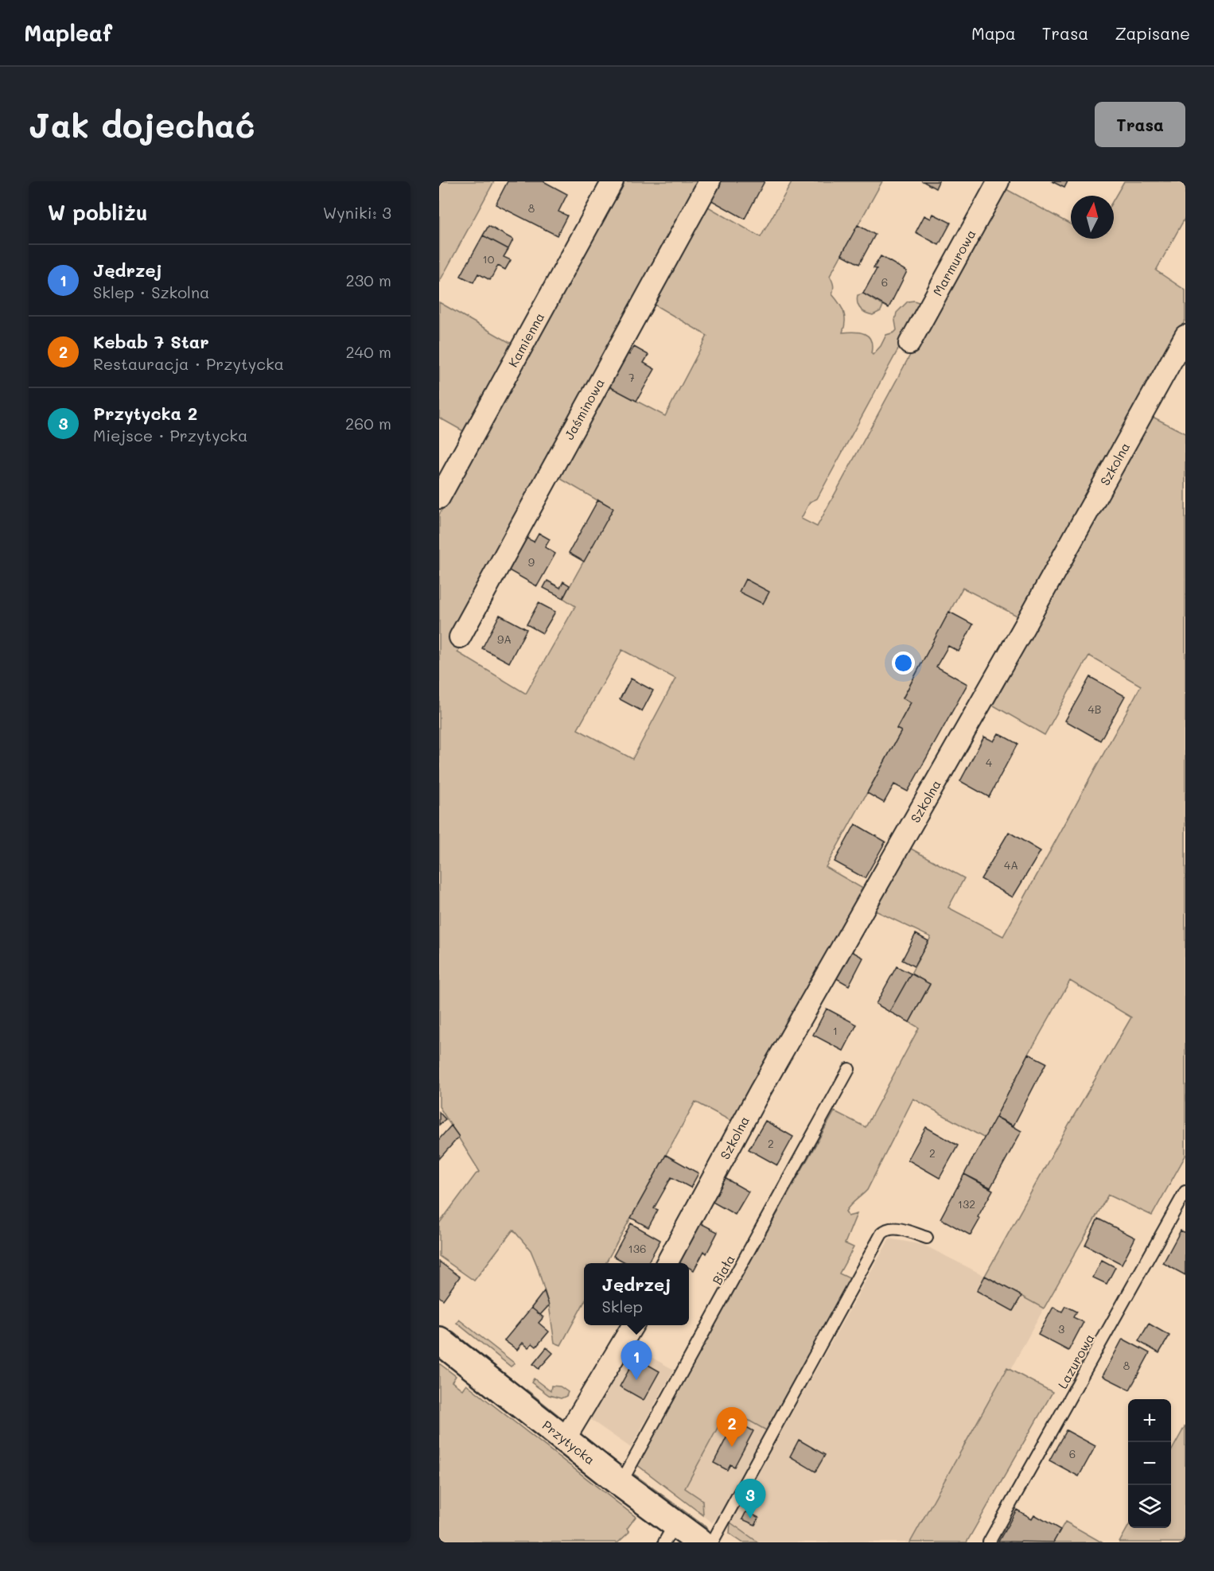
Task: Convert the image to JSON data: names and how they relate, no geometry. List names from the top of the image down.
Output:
{
  "streets": {
    "main road": ["Przytycka"],
    "street": [
      "Marmurowa",
      "Kamienna",
      "Jaśminowa",
      "Szkolna"
    ],
    "lane": ["Biała", "Lazurowa"]
  },
  "crossings": [
    ["Biała", "Przytycka"]
  ],
  "house_numbers": [
    "8",
    "10",
    "6",
    "7",
    "9",
    "9A",
    "4B",
    "4",
    "4A",
    "1",
    "2",
    "2",
    "132",
    "136",
    "3",
    "8",
    "6"
  ],
  "north": "top",
  "page": {
    "header": "Mapleaf",
    "nav": ["Mapa", "Trasa", "Zapisane"],
    "buttons": "Trasa",
    "title": "Jak dojechać",
    "heading": ["W pobliżu", "Wyniki: 3"],
    "list": [
      {
        "mark": "1",
        "name": "Jędrzej",
        "note": "Sklep · Szkolna",
        "value": "230 m"
      },
      {
        "mark": "2",
        "name": "Kebab 7 Star",
        "note": "Restauracja · Przytycka",
        "value": "240 m"
      },
      {
        "mark": "3",
        "name": "Przytycka 2",
        "note": "Miejsce · Przytycka",
        "value": "260 m"
      }
    ],
    "popup": ["Jędrzej", "Sklep"],
    "pins": ["1", "2", "3"],
    "map_buttons": ["+", "−"]
  }
}
